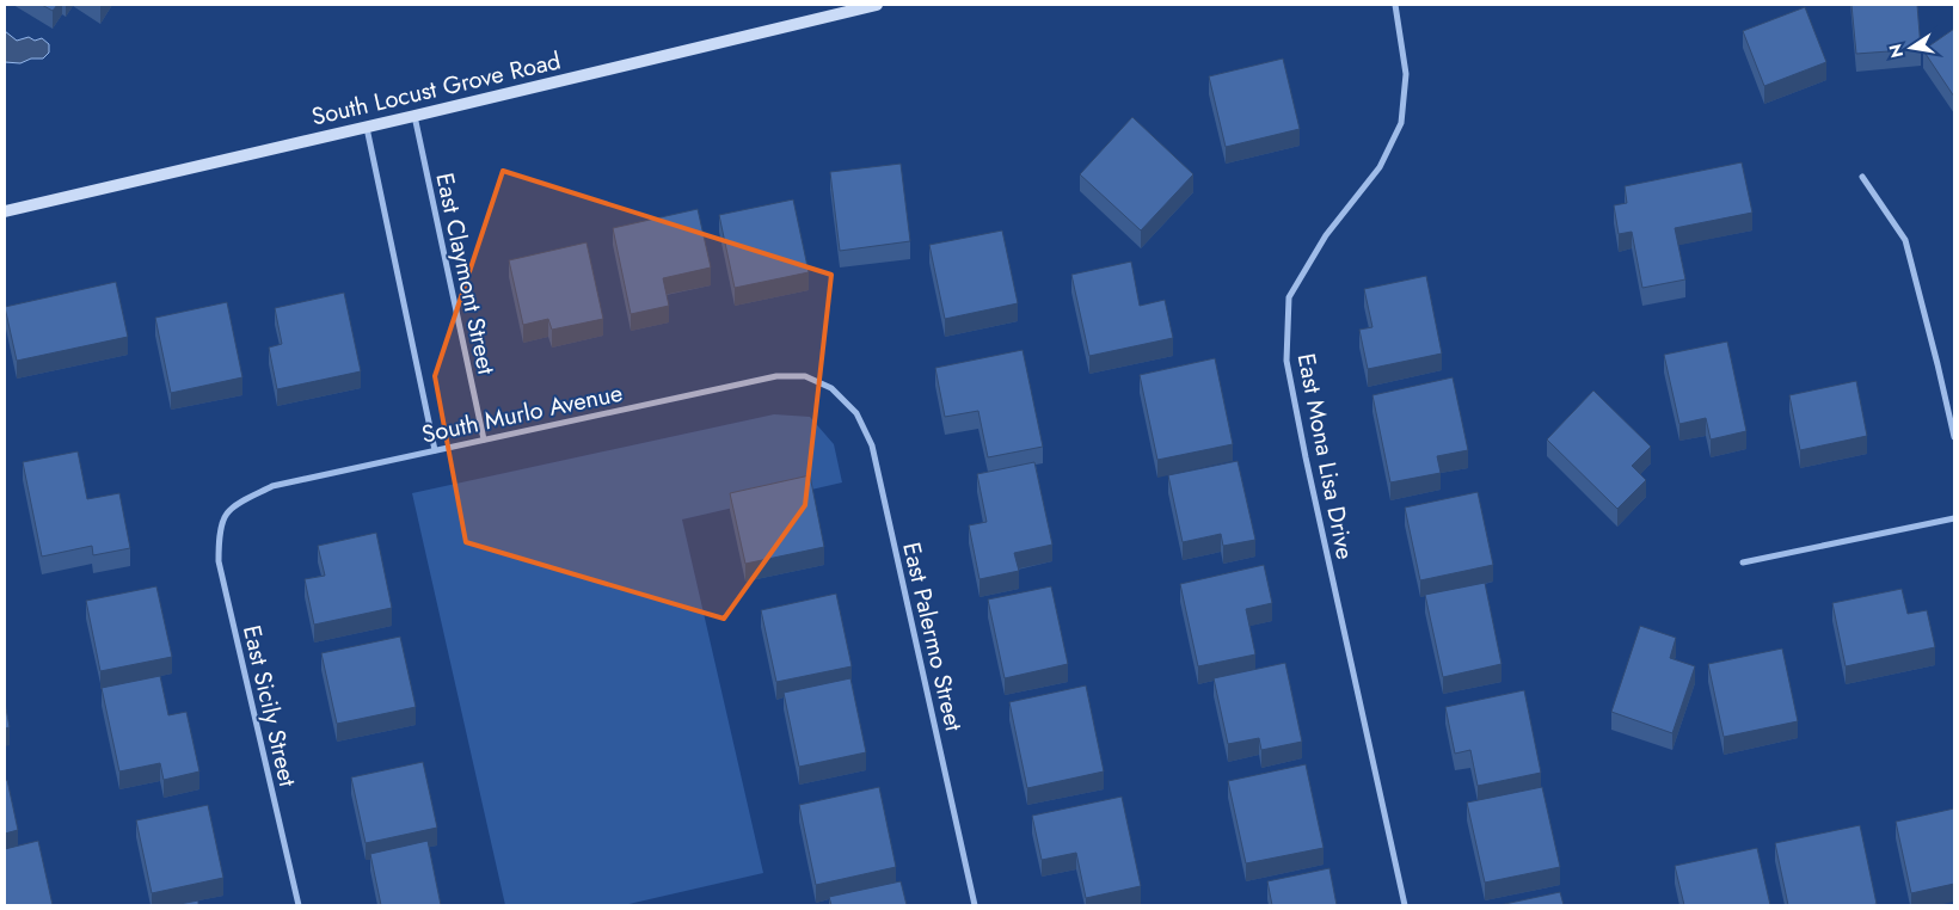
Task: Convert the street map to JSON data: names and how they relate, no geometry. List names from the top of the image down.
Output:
{
  "streets": {
    "main road": ["South Locust Grove Road"],
    "street": [
      "East Claymont Street",
      "South Murlo Avenue",
      "East Mona Lisa Drive",
      "East Palermo Street",
      "East Sicily Street"
    ]
  },
  "crossings": [
    ["South Locust Grove Road", "East Claymont Street"],
    ["East Claymont Street", "South Murlo Avenue"],
    ["South Murlo Avenue", "East Palermo Street"],
    ["South Murlo Avenue", "East Sicily Street"]
  ],
  "north": "left"
}
